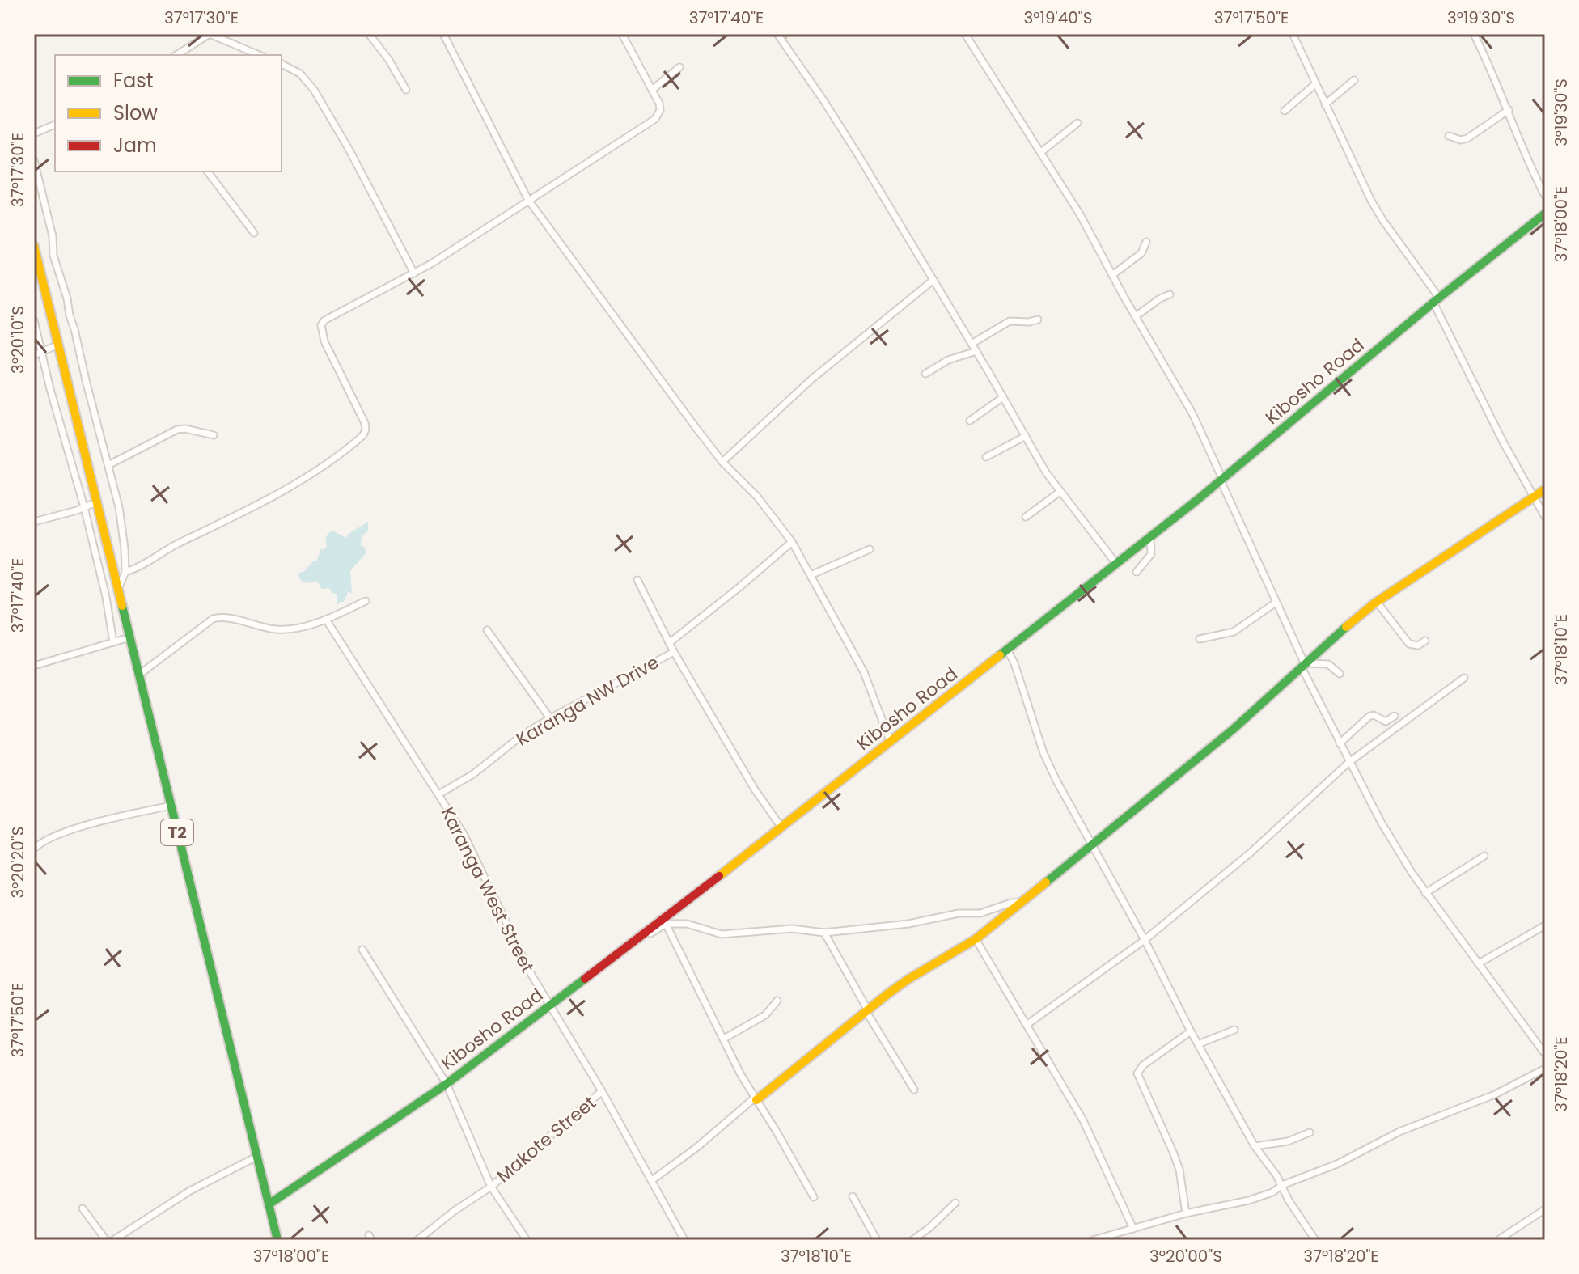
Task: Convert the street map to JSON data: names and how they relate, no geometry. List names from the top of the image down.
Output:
{
  "streets": {
    "main road": ["Kibosho Road", "T2"],
    "street": ["Karanga NW Drive", "Karanga West Street", "Makote Street"]
  },
  "crossings": [
    ["Kibosho Road", "T2"],
    ["Kibosho Road", "Karanga West Street"],
    ["Kibosho Road", "Makote Street"],
    ["Karanga NW Drive", "Karanga West Street"],
    ["Karanga West Street", "Makote Street"]
  ],
  "legend": ["Fast", "Slow", "Jam"],
  "coordinates": [
    "37°17'30\"E",
    "37°17'40\"E",
    "3°19'40\"S",
    "37°17'50\"E",
    "3°19'30\"S",
    "37°18'00\"E",
    "3°20'10\"S",
    "37°18'10\"E",
    "3°20'20\"S",
    "37°18'20\"E",
    "3°20'00\"S"
  ]
}
